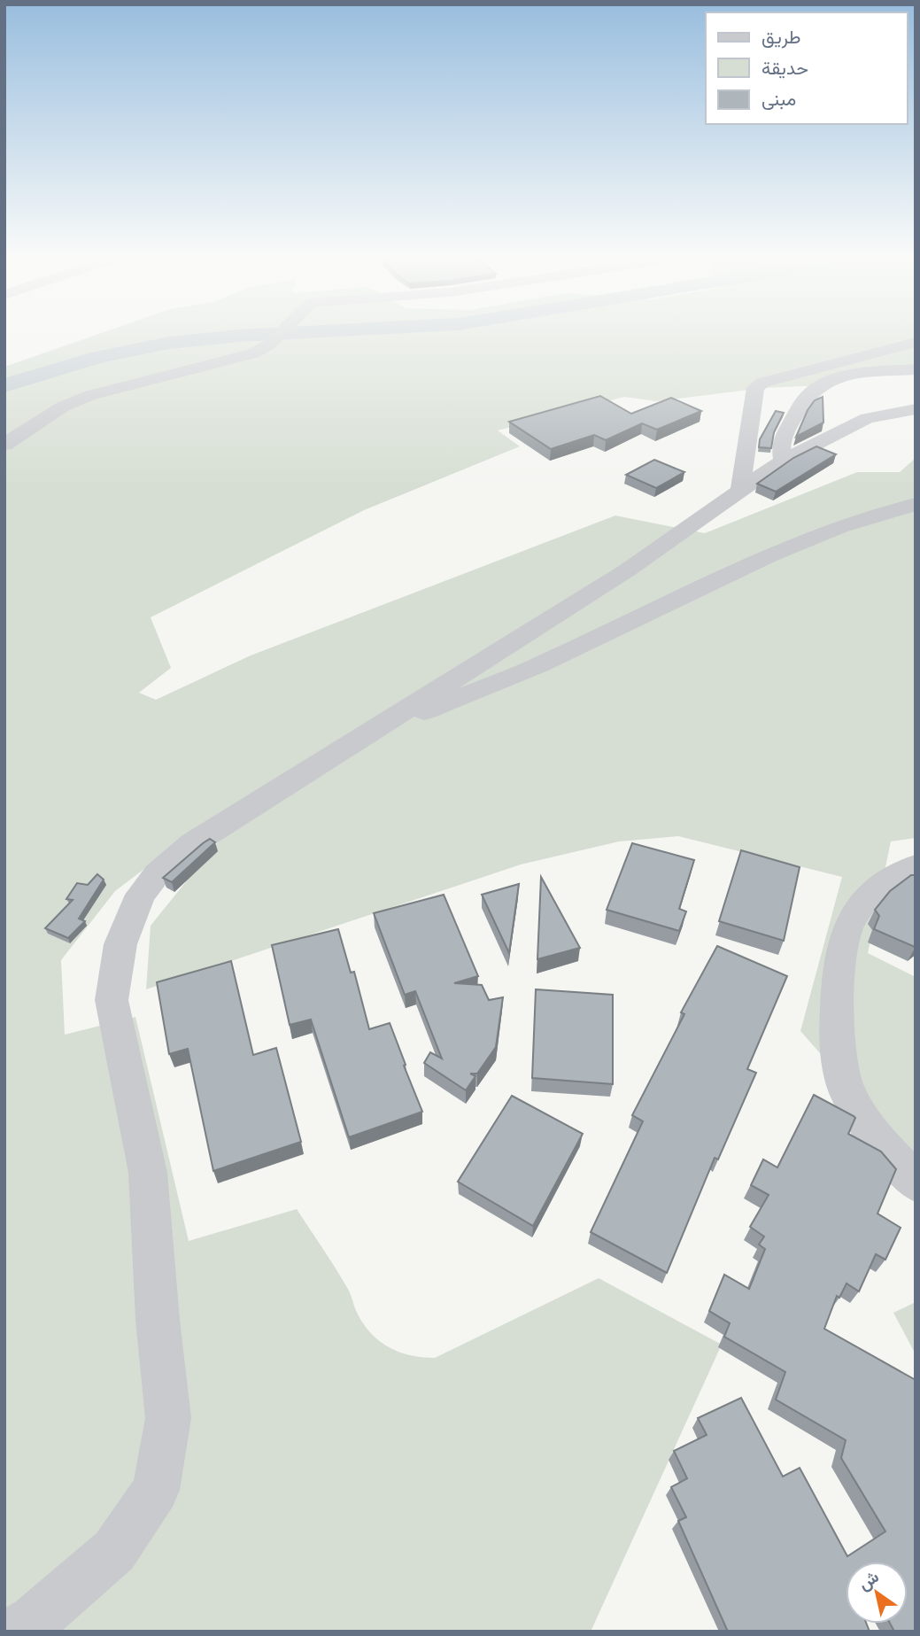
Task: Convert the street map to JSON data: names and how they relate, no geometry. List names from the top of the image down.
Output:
{
  "legend": ["طريق", "حديقة", "مبنى"],
  "north": "top left"
}
